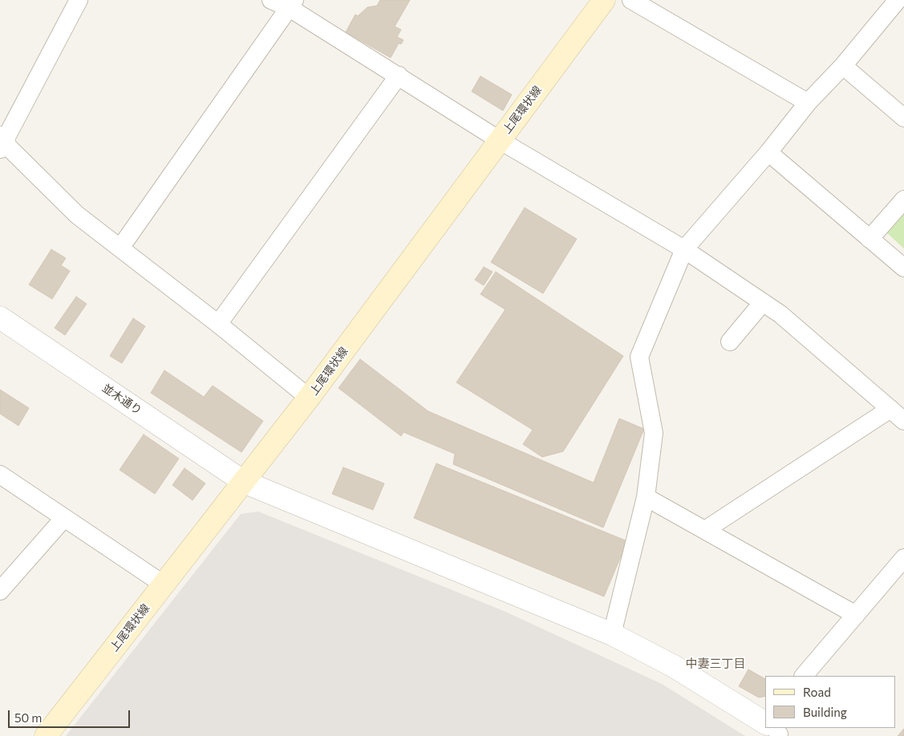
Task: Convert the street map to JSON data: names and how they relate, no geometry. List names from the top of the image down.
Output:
{
  "streets": {
    "main road": ["上尾環状線"],
    "street": ["並木通り"]
  },
  "crossings": [
    ["上尾環状線", "並木通り"]
  ],
  "districts": ["中妻三丁目"],
  "legend": ["Road", "Building"],
  "scale_bar": "50 m"
}
